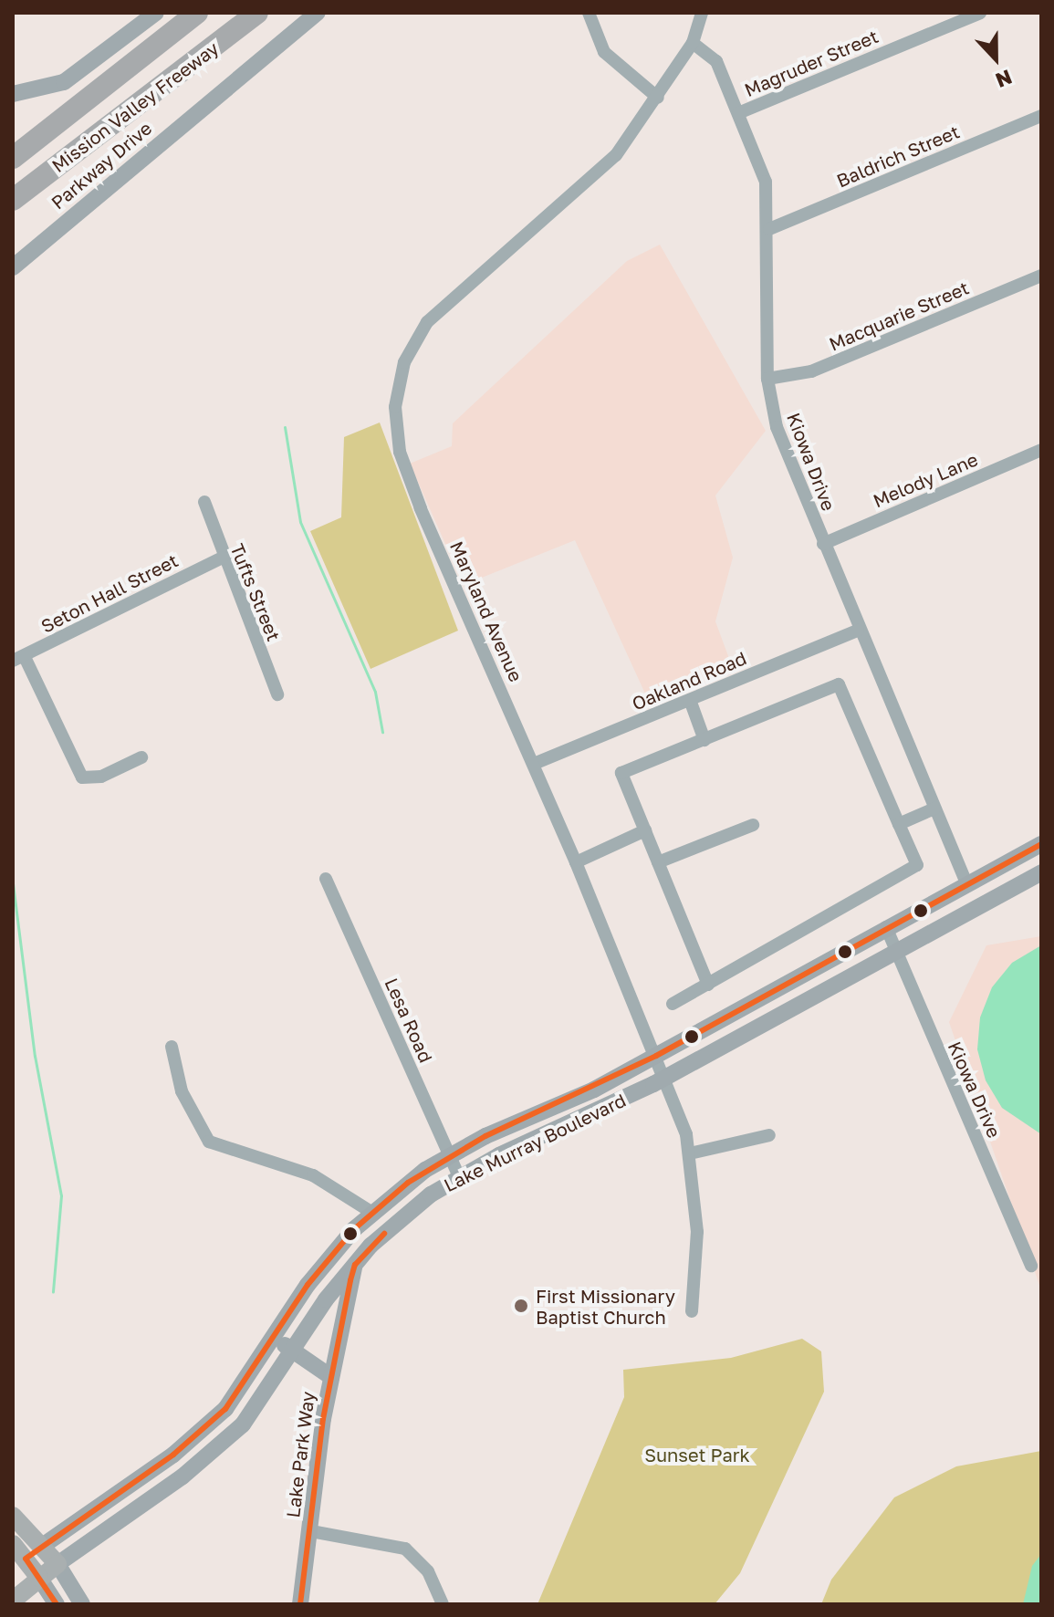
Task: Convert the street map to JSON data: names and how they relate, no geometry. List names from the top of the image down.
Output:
{
  "streets": {
    "highway": ["Mission Valley Freeway"],
    "main road": ["Parkway Drive", "Lake Murray Boulevard", "Lake Park Way"],
    "street": [
      "Magruder Street",
      "Baldrich Street",
      "Macquarie Street",
      "Kiowa Drive",
      "Melody Lane",
      "Tufts Street",
      "Seton Hall Street",
      "Maryland Avenue",
      "Oakland Road",
      "Lesa Road"
    ]
  },
  "crossings": [
    ["Magruder Street", "Kiowa Drive"],
    ["Baldrich Street", "Kiowa Drive"],
    ["Macquarie Street", "Kiowa Drive"],
    ["Kiowa Drive", "Melody Lane"],
    ["Kiowa Drive", "Maryland Avenue"],
    ["Kiowa Drive", "Oakland Road"],
    ["Kiowa Drive", "Lake Murray Boulevard"],
    ["Tufts Street", "Seton Hall Street"],
    ["Maryland Avenue", "Oakland Road"],
    ["Maryland Avenue", "Lake Murray Boulevard"],
    ["Lesa Road", "Lake Murray Boulevard"],
    ["Lake Murray Boulevard", "Lake Park Way"]
  ],
  "parks": ["Sunset Park"],
  "places": ["First Missionary Baptist Church"],
  "north": "bottom"
}
